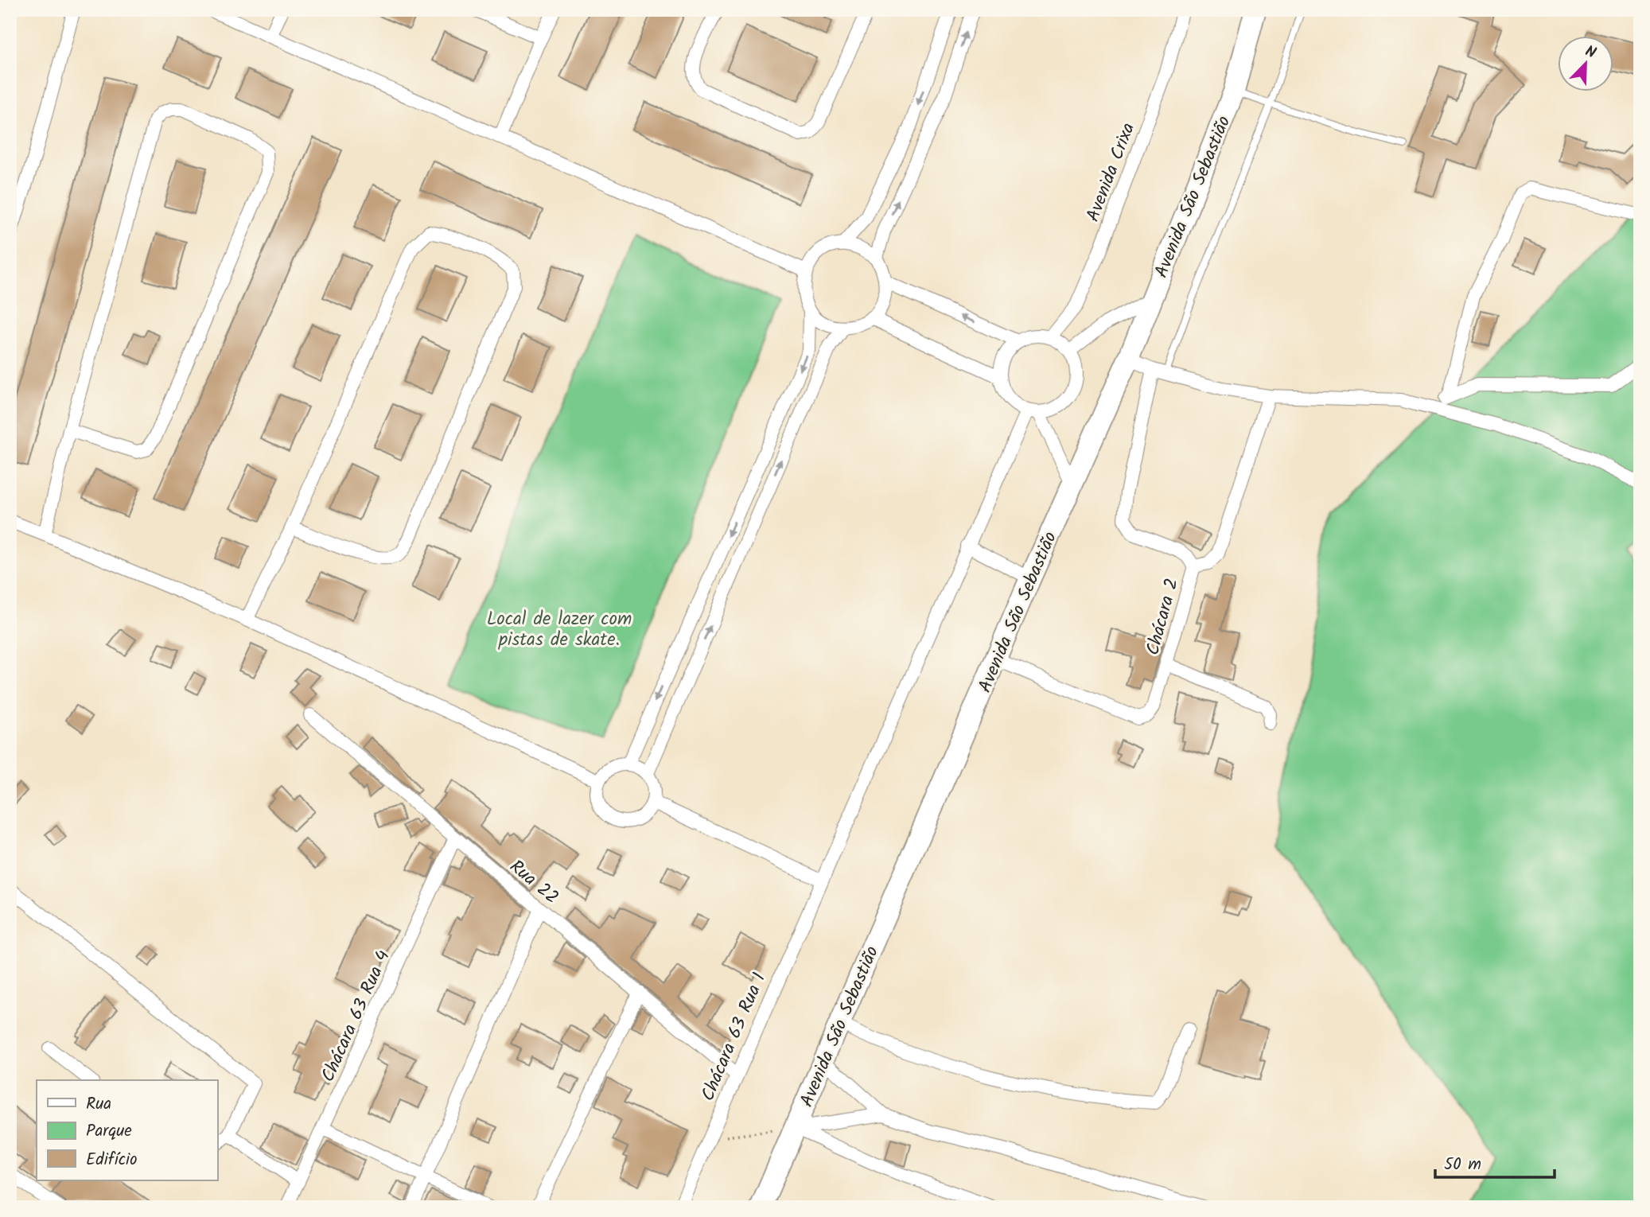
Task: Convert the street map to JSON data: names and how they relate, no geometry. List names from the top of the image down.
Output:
{
  "streets": {
    "main road": ["Avenida São Sebastião"],
    "street": [
      "Avenida Crixa",
      "Chácara 2",
      "Rua 22",
      "Chácara 63 Rua 4",
      "Chácara 63 Rua 1"
    ]
  },
  "crossings": [
    ["Avenida Crixa", "Chácara 63 Rua 1"],
    ["Avenida São Sebastião", "Chácara 2"],
    ["Rua 22", "Chácara 63 Rua 4"],
    ["Rua 22", "Chácara 63 Rua 1"]
  ],
  "parks": ["Local de lazer com pistas de skate."],
  "legend": ["Rua", "Parque", "Edifício"],
  "scale_bar": "50 m",
  "north": "top right"
}
